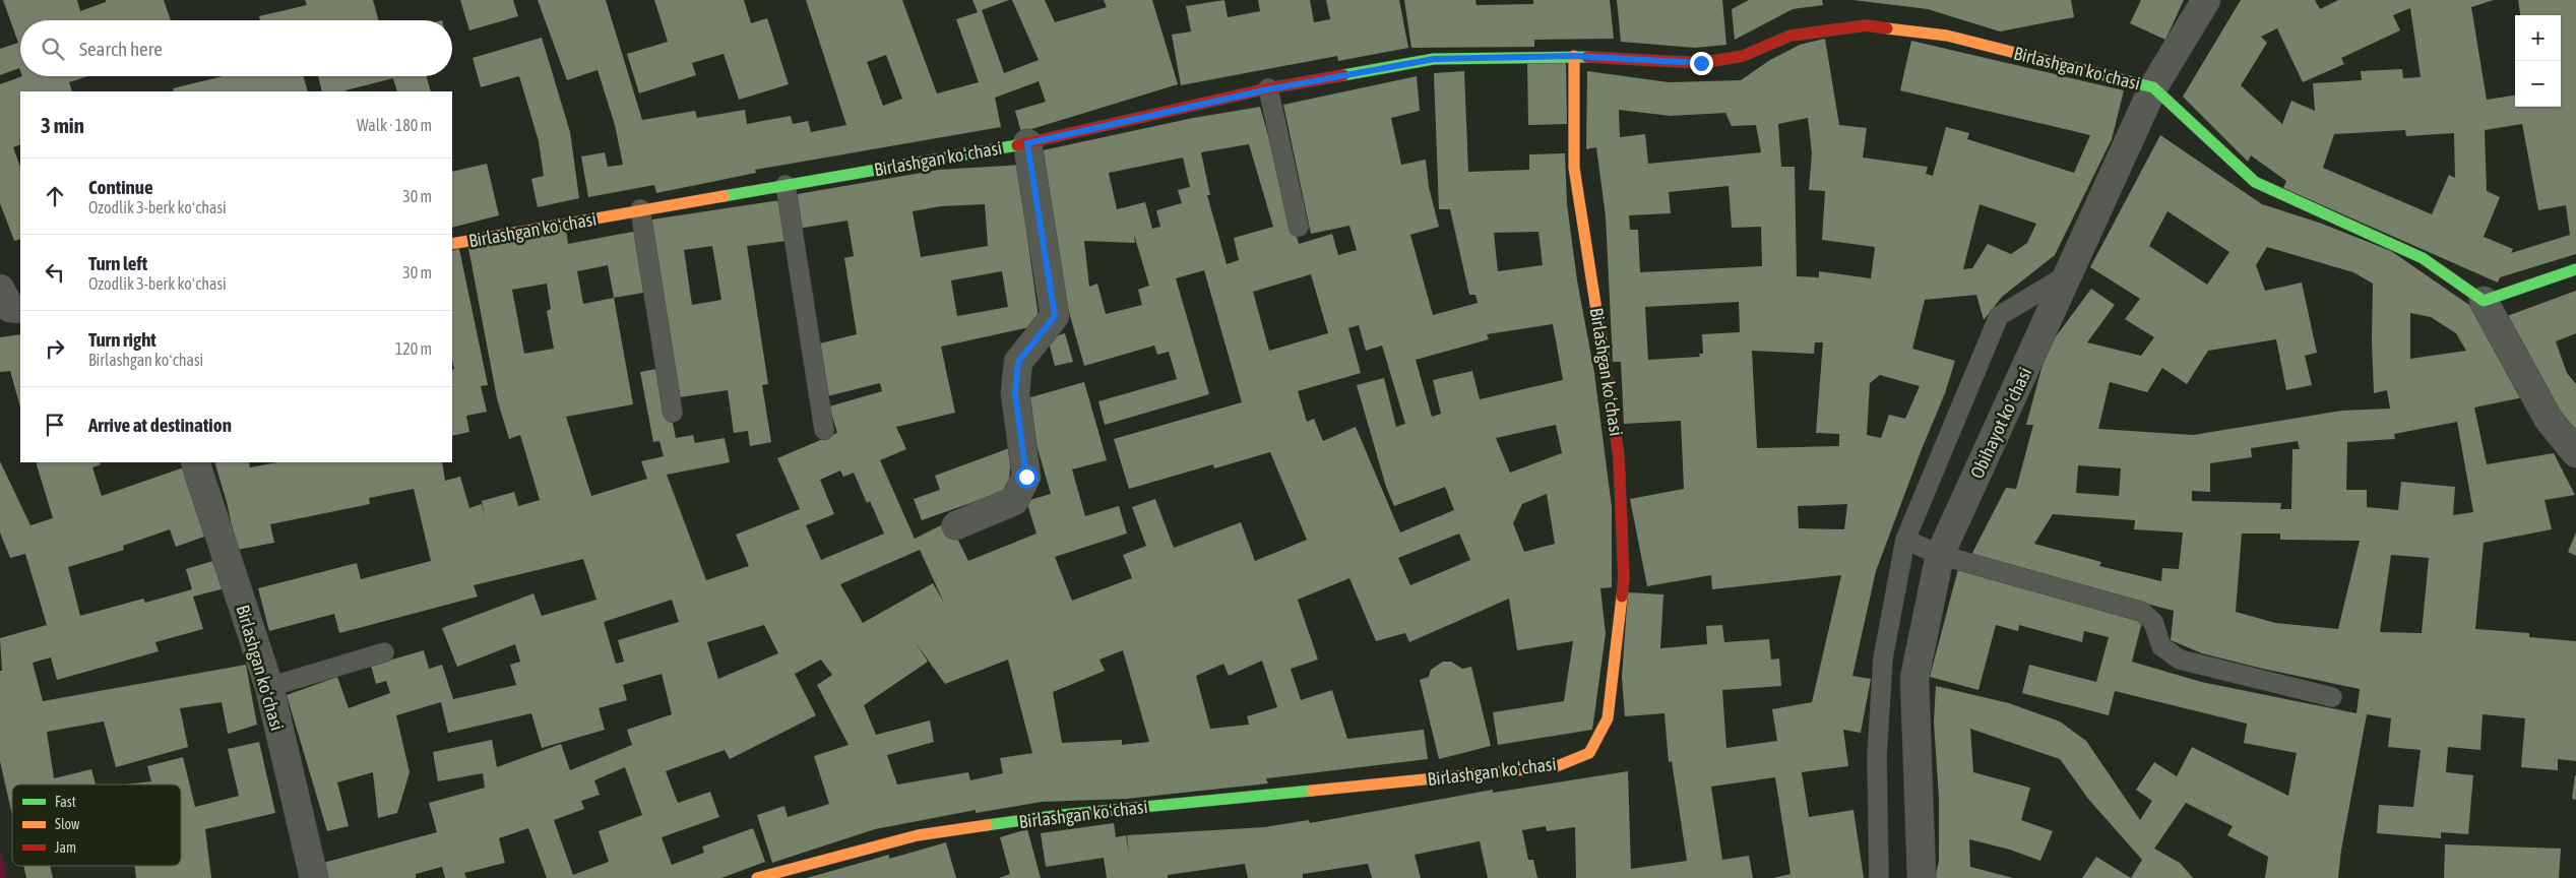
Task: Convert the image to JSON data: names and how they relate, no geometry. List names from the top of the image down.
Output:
{
  "streets": {
    "street": ["Birlashgan koʻchasi", "Obihayot koʻchasi"]
  },
  "crossings": [
    ["Birlashgan koʻchasi", "Obihayot koʻchasi"]
  ],
  "legend": ["Fast", "Slow", "Jam"],
  "page": {
    "map_buttons": ["+", "−"],
    "search": "Search here",
    "heading": ["3 min", "Walk · 180 m"],
    "list": [
      ["Continue", "Ozodlik 3-berk koʻchasi", "30 m"],
      ["Turn left", "Ozodlik 3-berk koʻchasi", "30 m"],
      ["Turn right", "Birlashgan koʻchasi", "120 m"],
      "Arrive at destination"
    ]
  }
}
